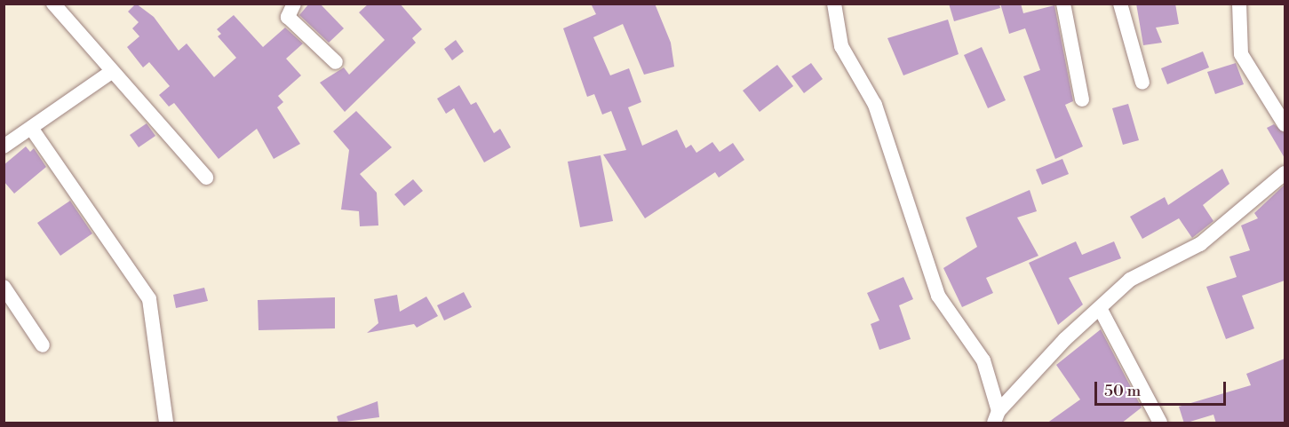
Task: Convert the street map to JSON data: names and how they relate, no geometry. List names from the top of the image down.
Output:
{
  "scale_bar": "50 m"
}
